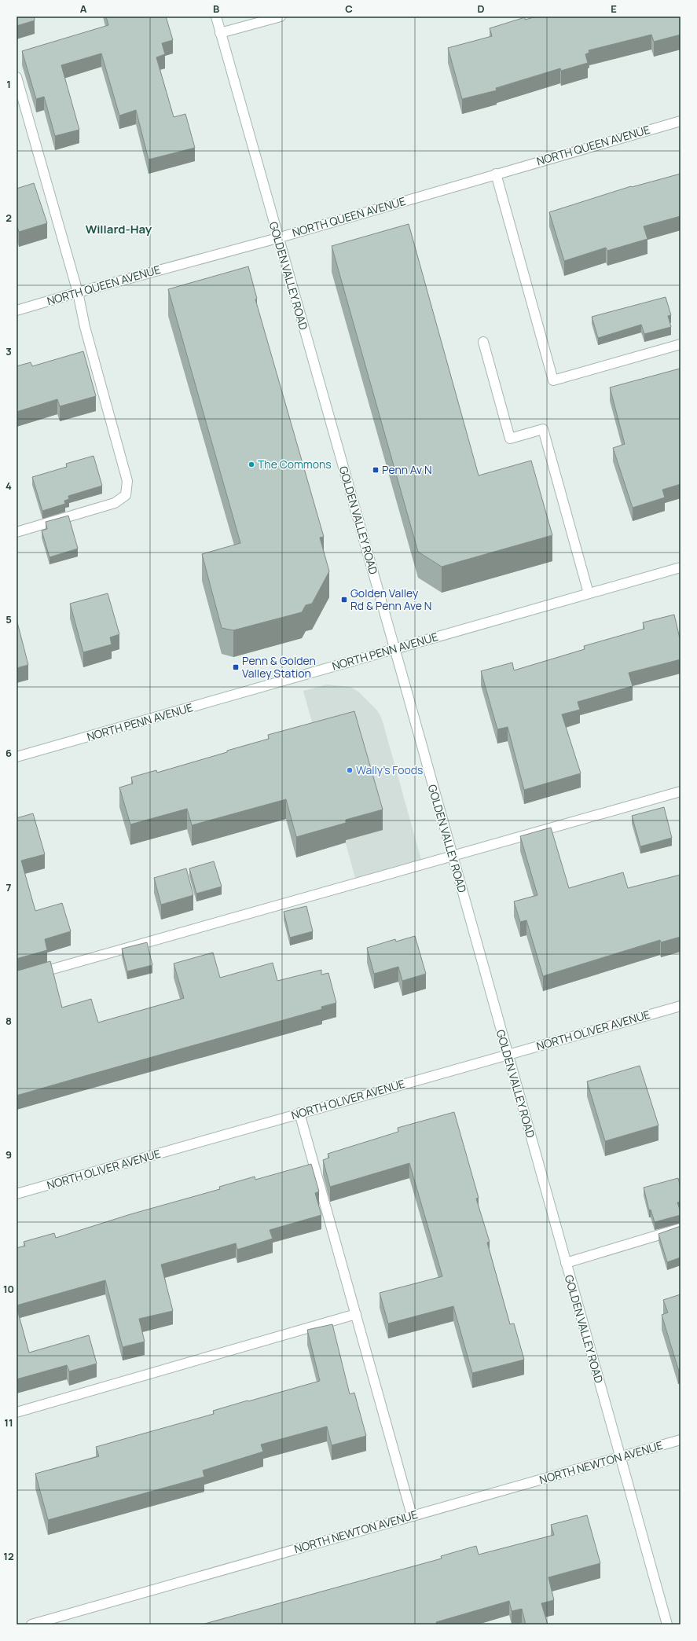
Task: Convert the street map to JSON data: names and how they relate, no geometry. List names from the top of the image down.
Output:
{
  "streets": {
    "street": [
      "NORTH QUEEN AVENUE",
      "GOLDEN VALLEY ROAD",
      "NORTH PENN AVENUE",
      "NORTH OLIVER AVENUE",
      "NORTH NEWTON AVENUE"
    ]
  },
  "crossings": [
    ["NORTH QUEEN AVENUE", "GOLDEN VALLEY ROAD"],
    ["GOLDEN VALLEY ROAD", "NORTH PENN AVENUE"],
    ["GOLDEN VALLEY ROAD", "NORTH OLIVER AVENUE"],
    ["GOLDEN VALLEY ROAD", "NORTH NEWTON AVENUE"]
  ],
  "districts": ["Willard-Hay"],
  "places": {
    "other": ["The Commons", "Wally's Foods"],
    "transit": ["Penn Av N", "Golden Valley Rd & Penn Ave N", "Penn & Golden Valley Station"]
  },
  "grid": {
    "columns": [
      "A",
      "B",
      "C",
      "D",
      "E"
    ],
    "rows": [
      "1",
      "2",
      "3",
      "4",
      "5",
      "6",
      "7",
      "8",
      "9",
      "10",
      "11",
      "12"
    ]
  }
}
